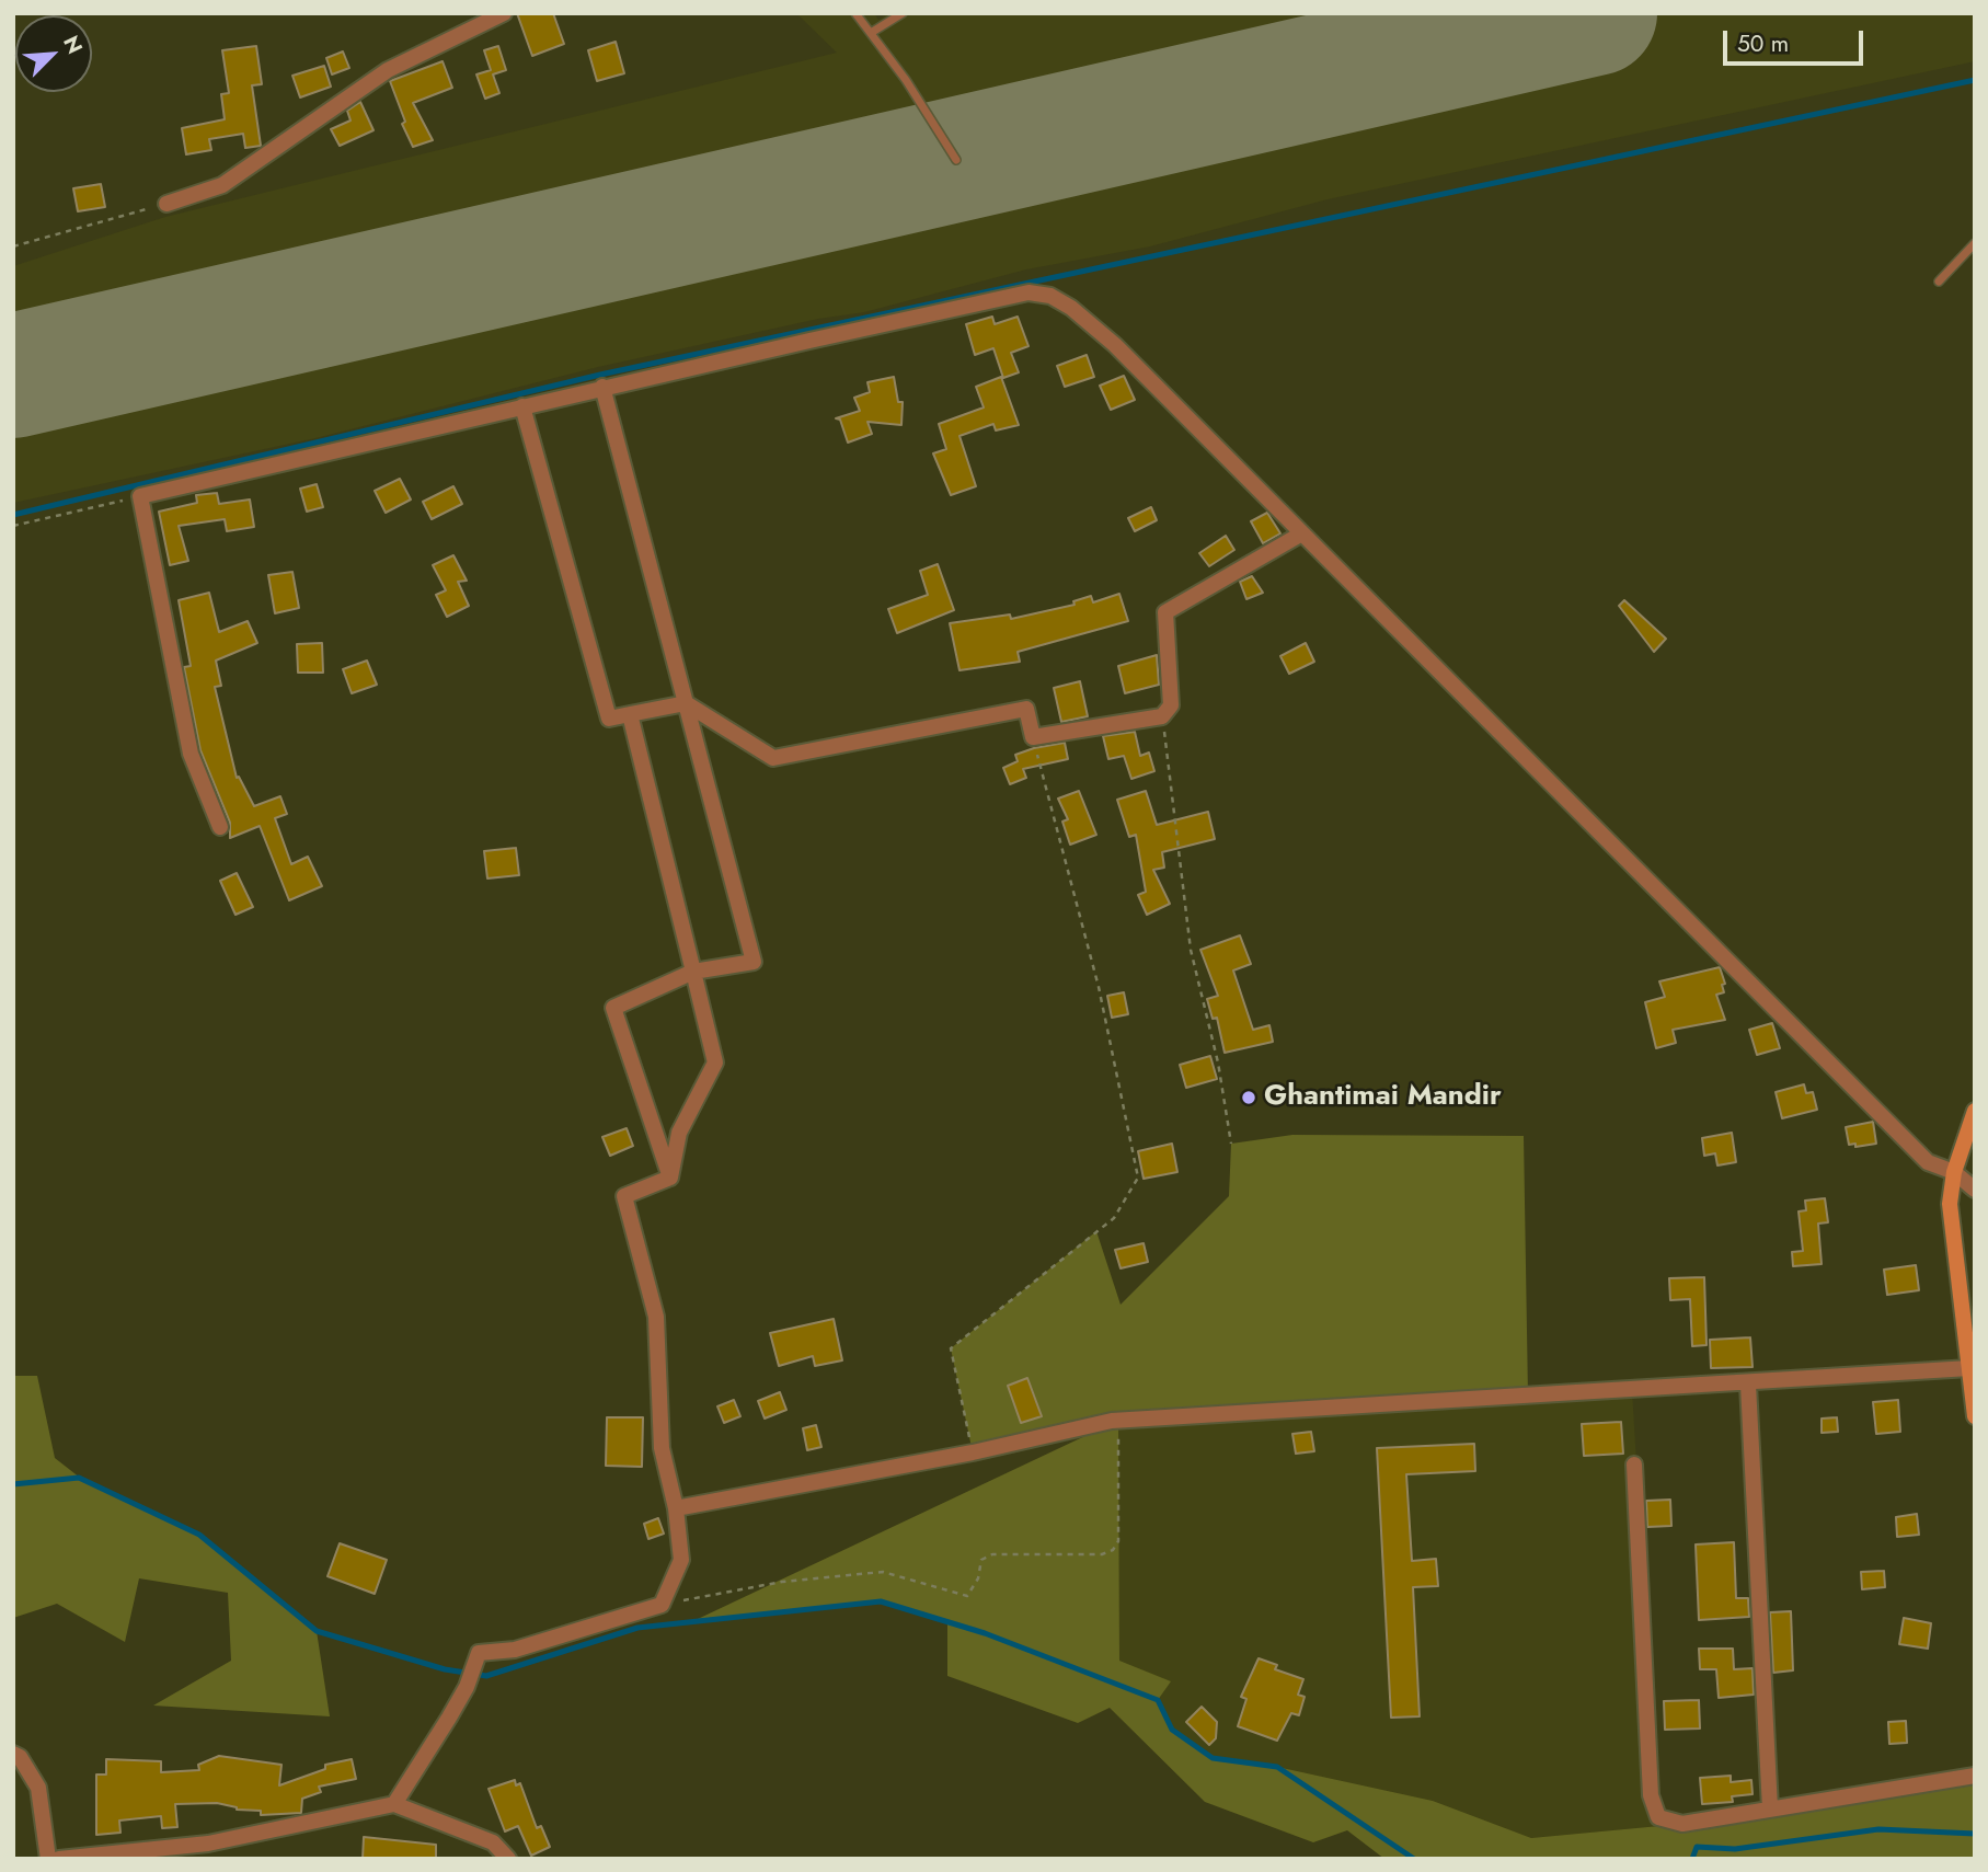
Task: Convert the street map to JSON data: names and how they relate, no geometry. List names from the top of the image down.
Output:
{
  "places": ["Ghantimai Mandir"],
  "scale_bar": "50 m",
  "north": "top right"
}
